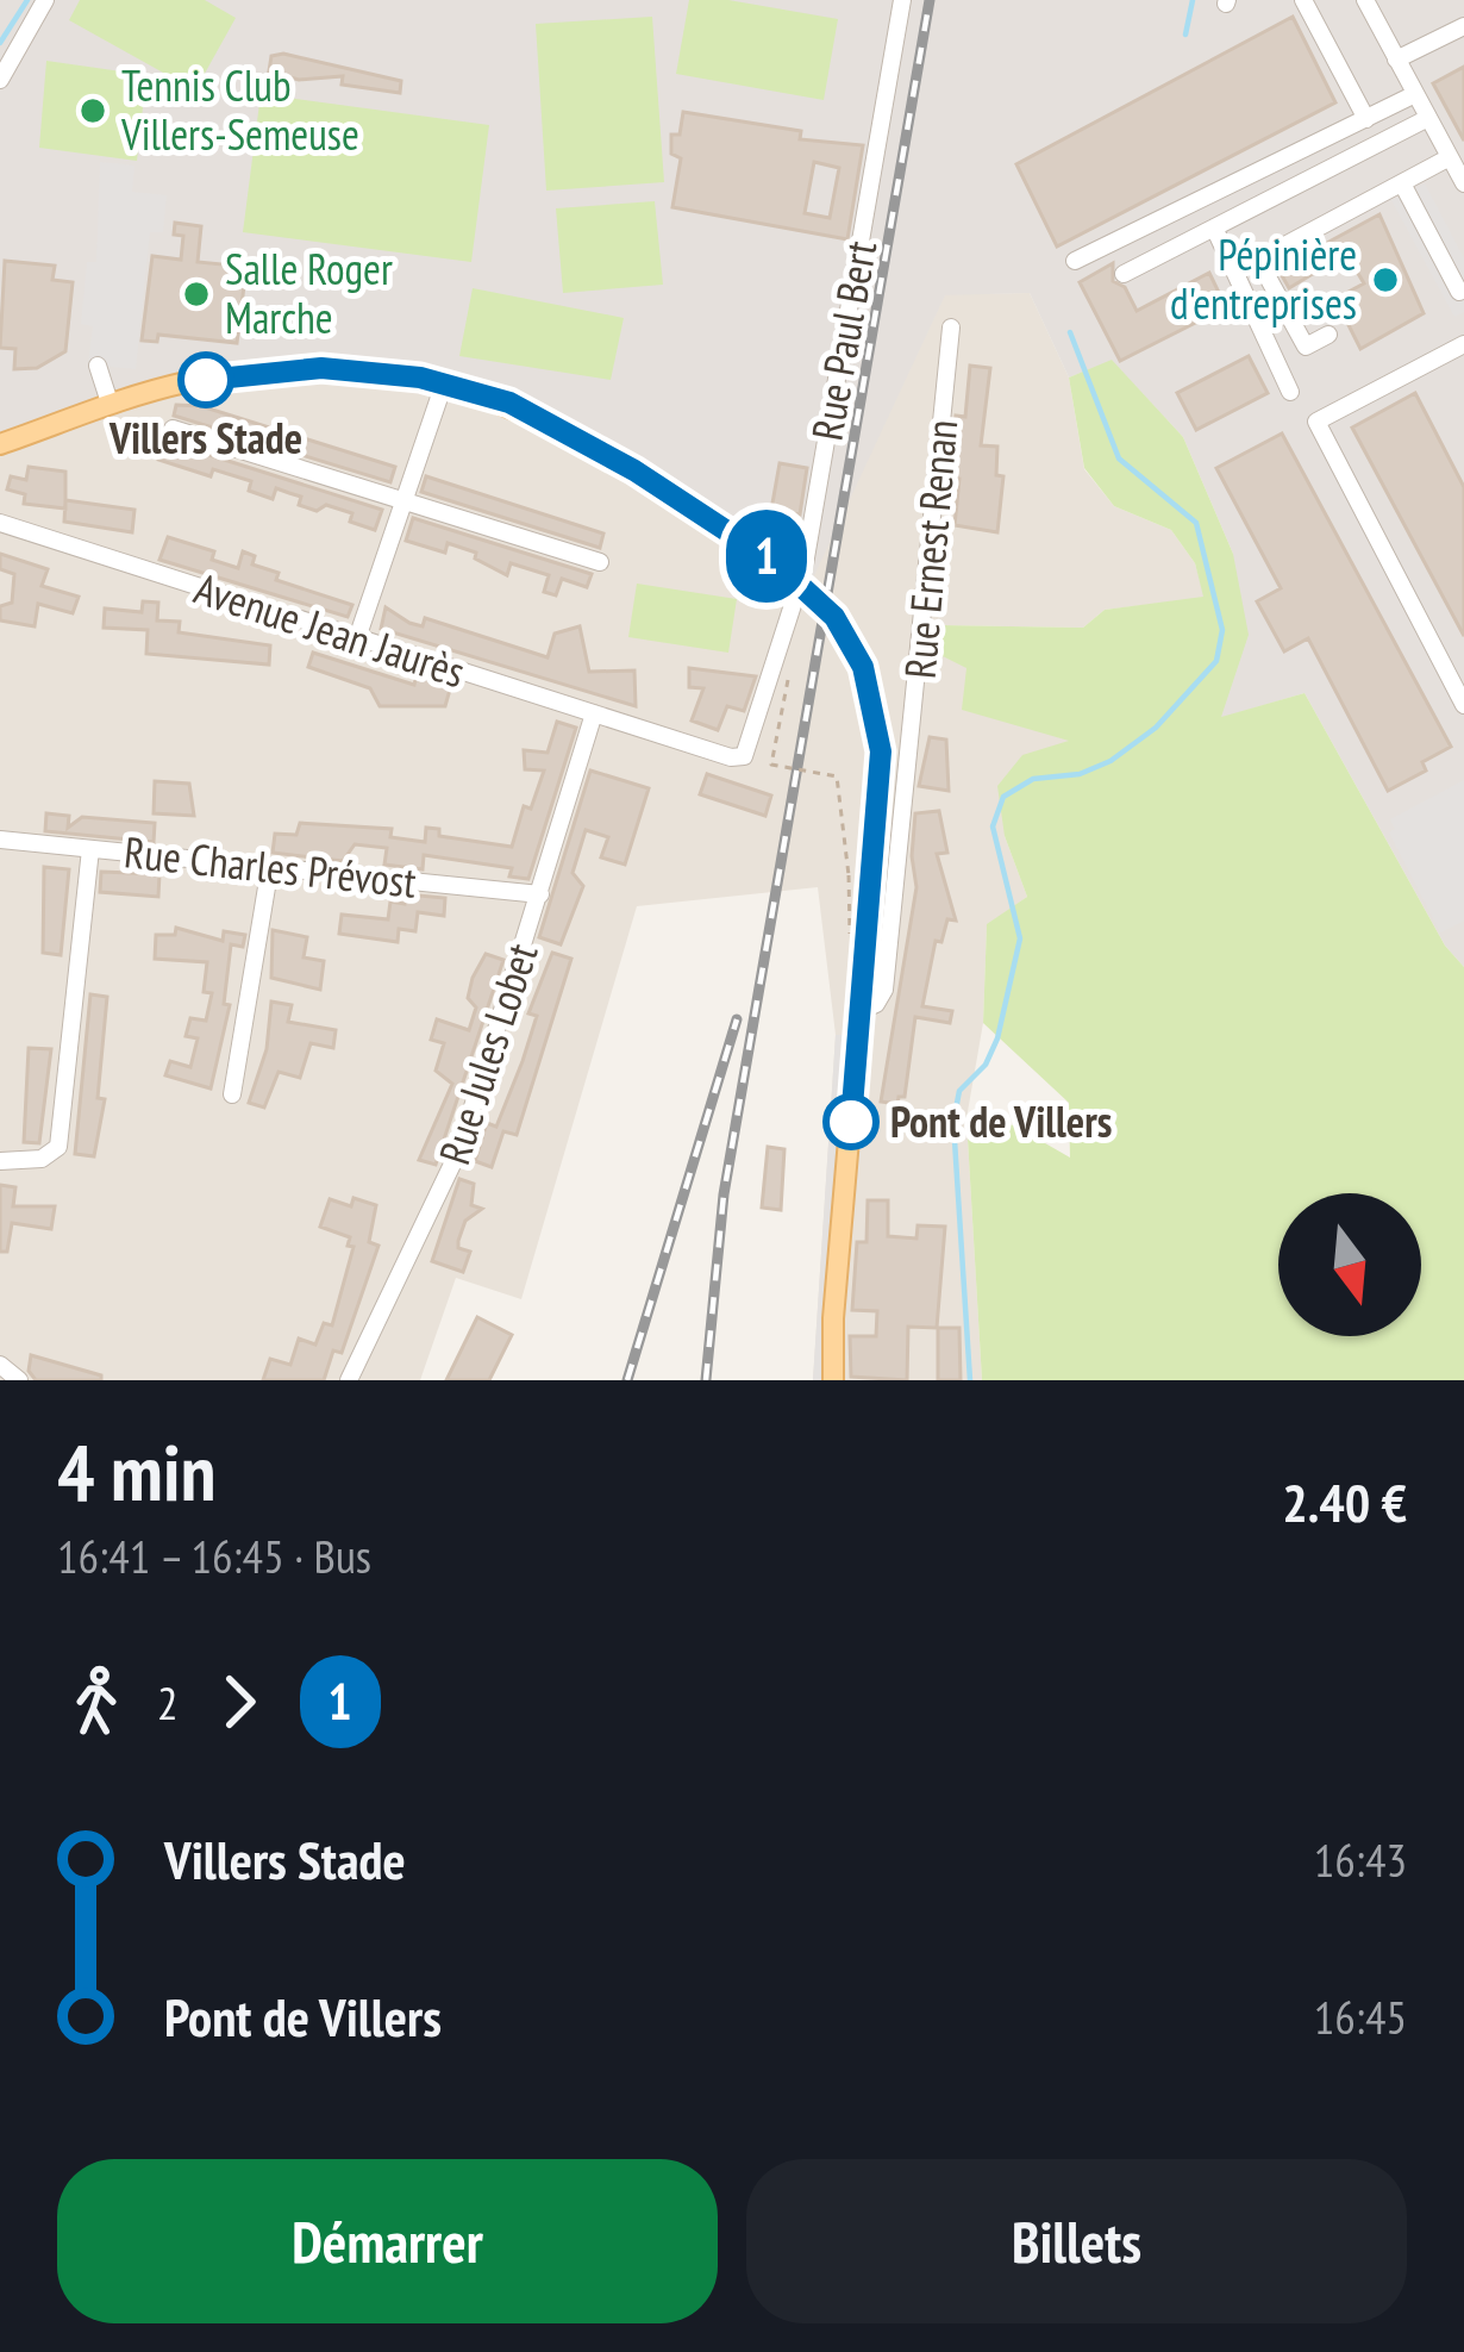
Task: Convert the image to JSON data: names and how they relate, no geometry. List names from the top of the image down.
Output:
{
  "streets": {
    "street": [
      "Rue Paul Bert",
      "Rue Ernest Renan",
      "Avenue Jean Jaurès",
      "Rue Charles Prévost",
      "Rue Jules Lobet"
    ]
  },
  "crossings": [
    ["Rue Paul Bert", "Avenue Jean Jaurès"],
    ["Avenue Jean Jaurès", "Rue Jules Lobet"],
    ["Rue Charles Prévost", "Rue Jules Lobet"]
  ],
  "places": [
    "Tennis Club Villers-Semeuse",
    "Pépinière d'entreprises",
    "Salle Roger Marche",
    "Villers Stade",
    "Pont de Villers"
  ],
  "lines": ["bus line 1"],
  "north": "bottom",
  "page": {
    "on_map": "1",
    "heading": ["4 min", "16:41 – 16:45 · Bus", "2.40 €"],
    "legs": ["2", "1"],
    "list": [
      {
        "name": "Villers Stade",
        "value": "16:43"
      },
      {
        "name": "Pont de Villers",
        "value": "16:45"
      }
    ],
    "buttons": ["Démarrer", "Billets"]
  }
}
